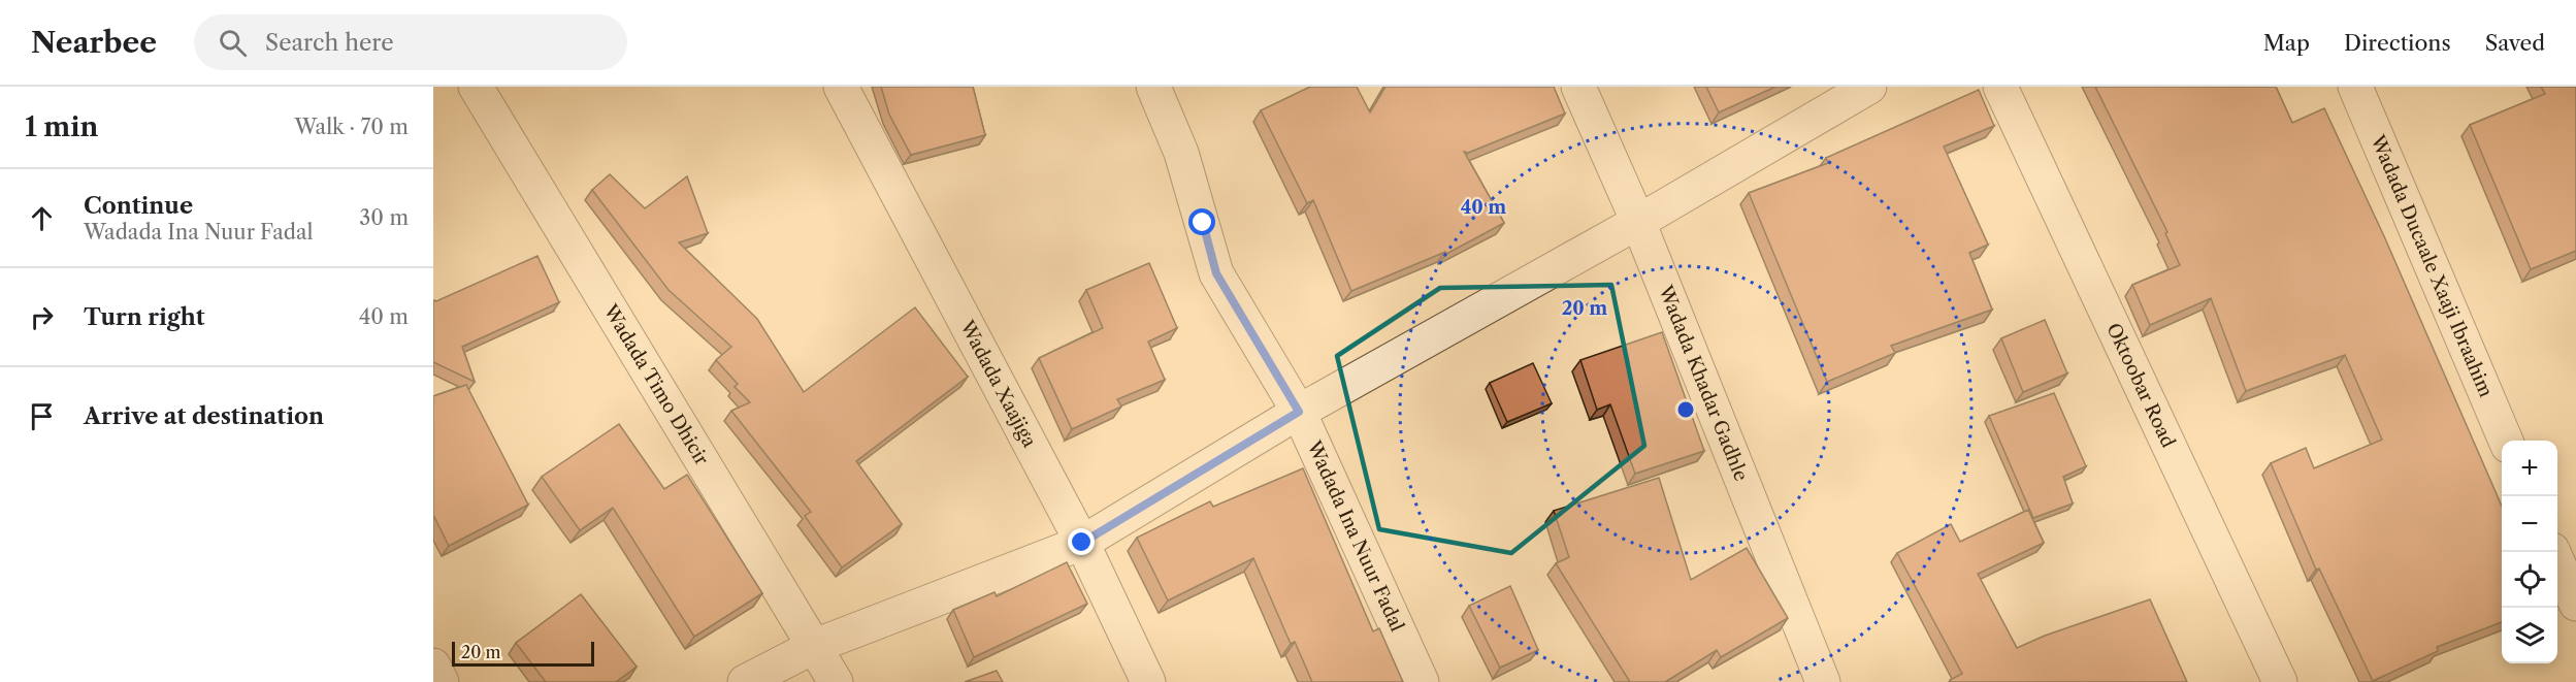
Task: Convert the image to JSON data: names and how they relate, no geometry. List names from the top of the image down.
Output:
{
  "streets": {
    "street": [
      "Wadada Ducaale Xaaji Ibraahim",
      "Wadada Xaajiga",
      "Wadada Khadar Gadhle",
      "Wadada Timo Dhicir",
      "Oktoobar Road",
      "Wadada Ina Nuur Fadal"
    ]
  },
  "scale_bar": "20 m",
  "page": {
    "header": "Nearbee",
    "search": "Search here",
    "nav": ["Map", "Directions", "Saved"],
    "heading": ["1 min", "Walk · 70 m"],
    "list": [
      ["Continue", "Wadada Ina Nuur Fadal", "30 m"],
      ["Turn right", "40 m"],
      "Arrive at destination"
    ],
    "map_buttons": ["+", "−"],
    "scale": "20 m"
  },
  "rings": ["40 m", "20 m"]
}
